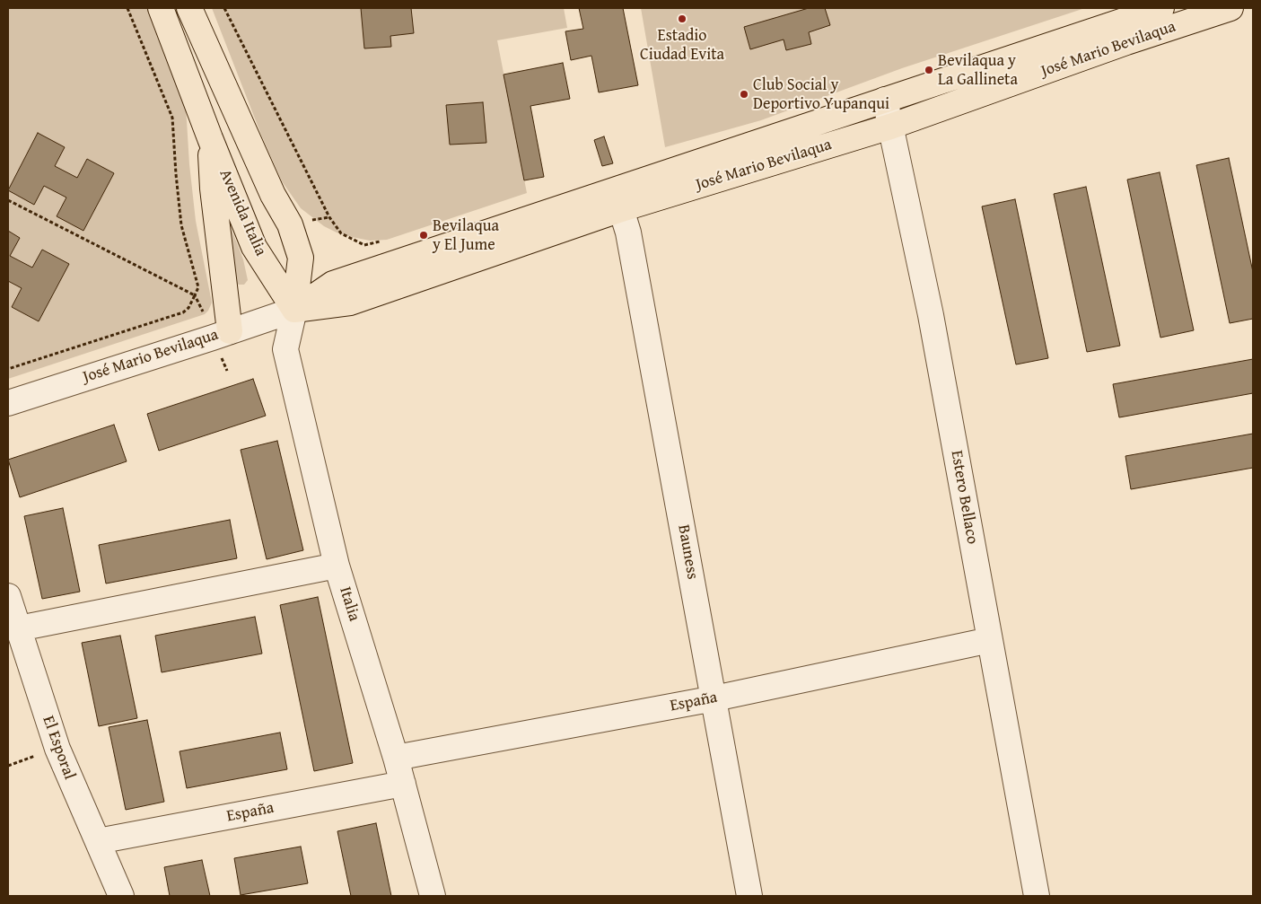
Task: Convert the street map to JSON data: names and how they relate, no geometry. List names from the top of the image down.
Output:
{
  "streets": {
    "main road": ["José Mario Bevilaqua", "Avenida Italia"],
    "street": [
      "Estero Bellaco",
      "Bauness",
      "Italia",
      "España",
      "El Esporal"
    ]
  },
  "crossings": [
    ["José Mario Bevilaqua", "Avenida Italia"],
    ["José Mario Bevilaqua", "Estero Bellaco"],
    ["José Mario Bevilaqua", "Bauness"],
    ["José Mario Bevilaqua", "Italia"],
    ["Avenida Italia", "Italia"],
    ["Estero Bellaco", "España"],
    ["Bauness", "España"],
    ["Italia", "España"],
    ["España", "El Esporal"]
  ],
  "places": [
    "Estadio Ciudad Evita",
    "Bevilaqua y La Gallineta",
    "Club Social y Deportivo Yupanqui",
    "Bevilaqua y El Jume"
  ]
}
